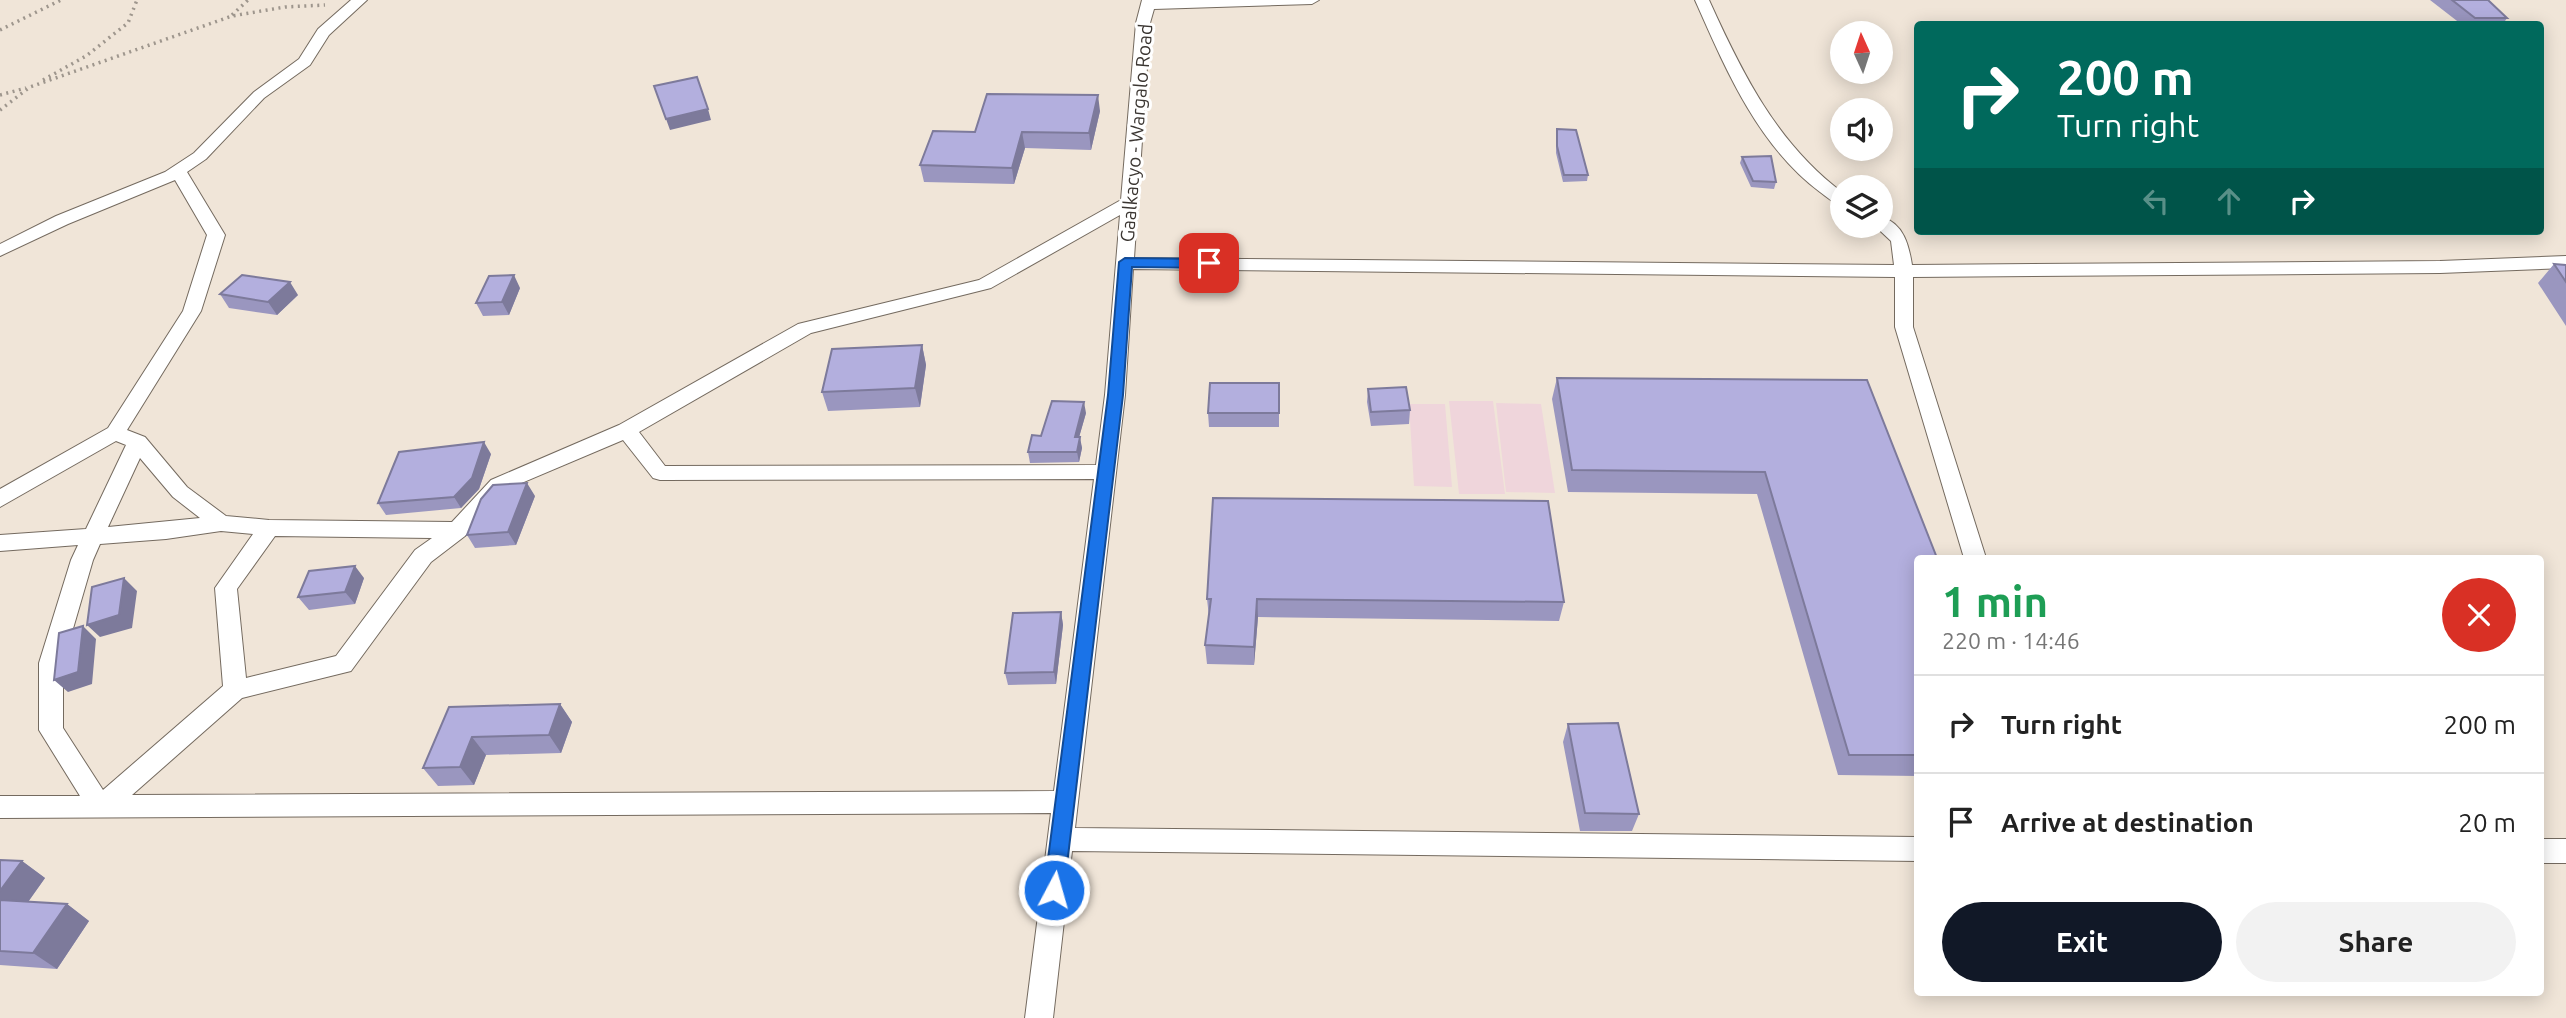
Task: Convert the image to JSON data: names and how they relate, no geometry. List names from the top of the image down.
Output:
{
  "streets": {
    "street": ["Gaalkacyo - Wargalo Road"]
  },
  "north": "top",
  "page": {
    "turn": ["200 m", "Turn right"],
    "heading": ["1 min", "220 m · 14:46"],
    "list": [
      {
        "name": "Turn right",
        "value": "200 m"
      },
      {
        "name": "Arrive at destination",
        "value": "20 m"
      }
    ],
    "buttons": ["Exit", "Share"]
  }
}
